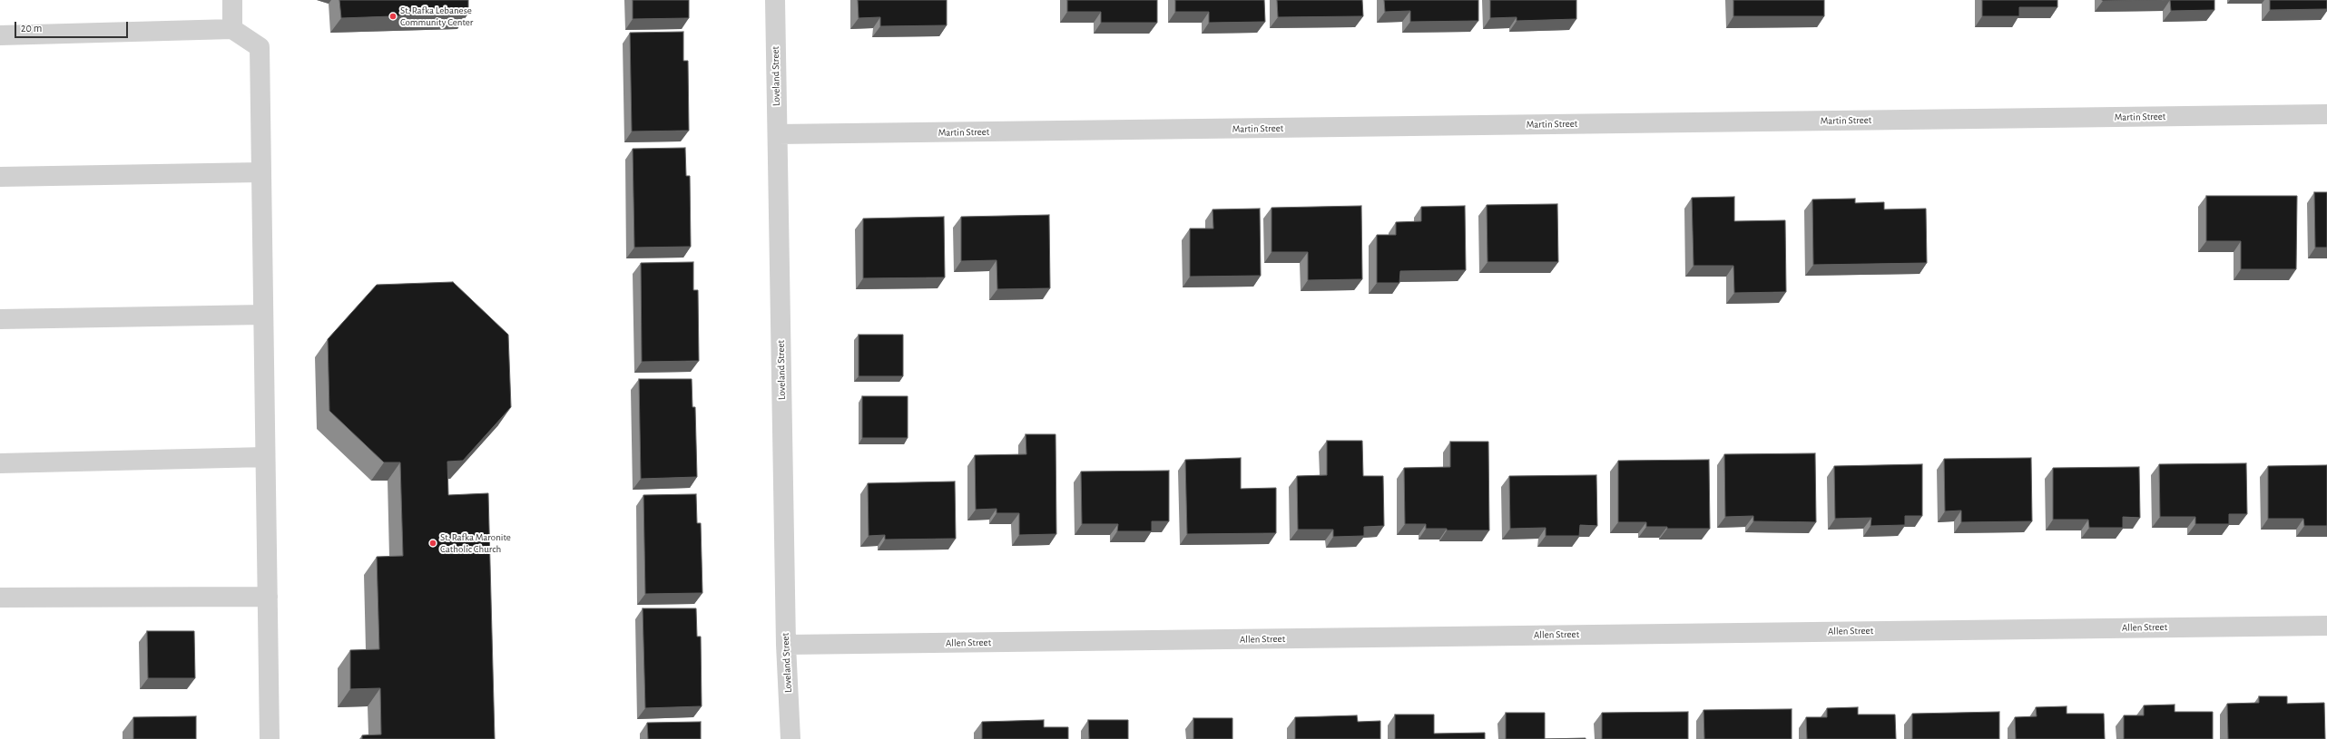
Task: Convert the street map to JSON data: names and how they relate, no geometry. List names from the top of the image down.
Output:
{
  "streets": {
    "street": ["Loveland Street", "Martin Street", "Allen Street"]
  },
  "crossings": [
    ["Loveland Street", "Martin Street"],
    ["Loveland Street", "Allen Street"]
  ],
  "places": ["St. Rafka Lebanese Community Center", "St. Rafka Maronite Catholic Church"],
  "scale_bar": "20 m"
}
